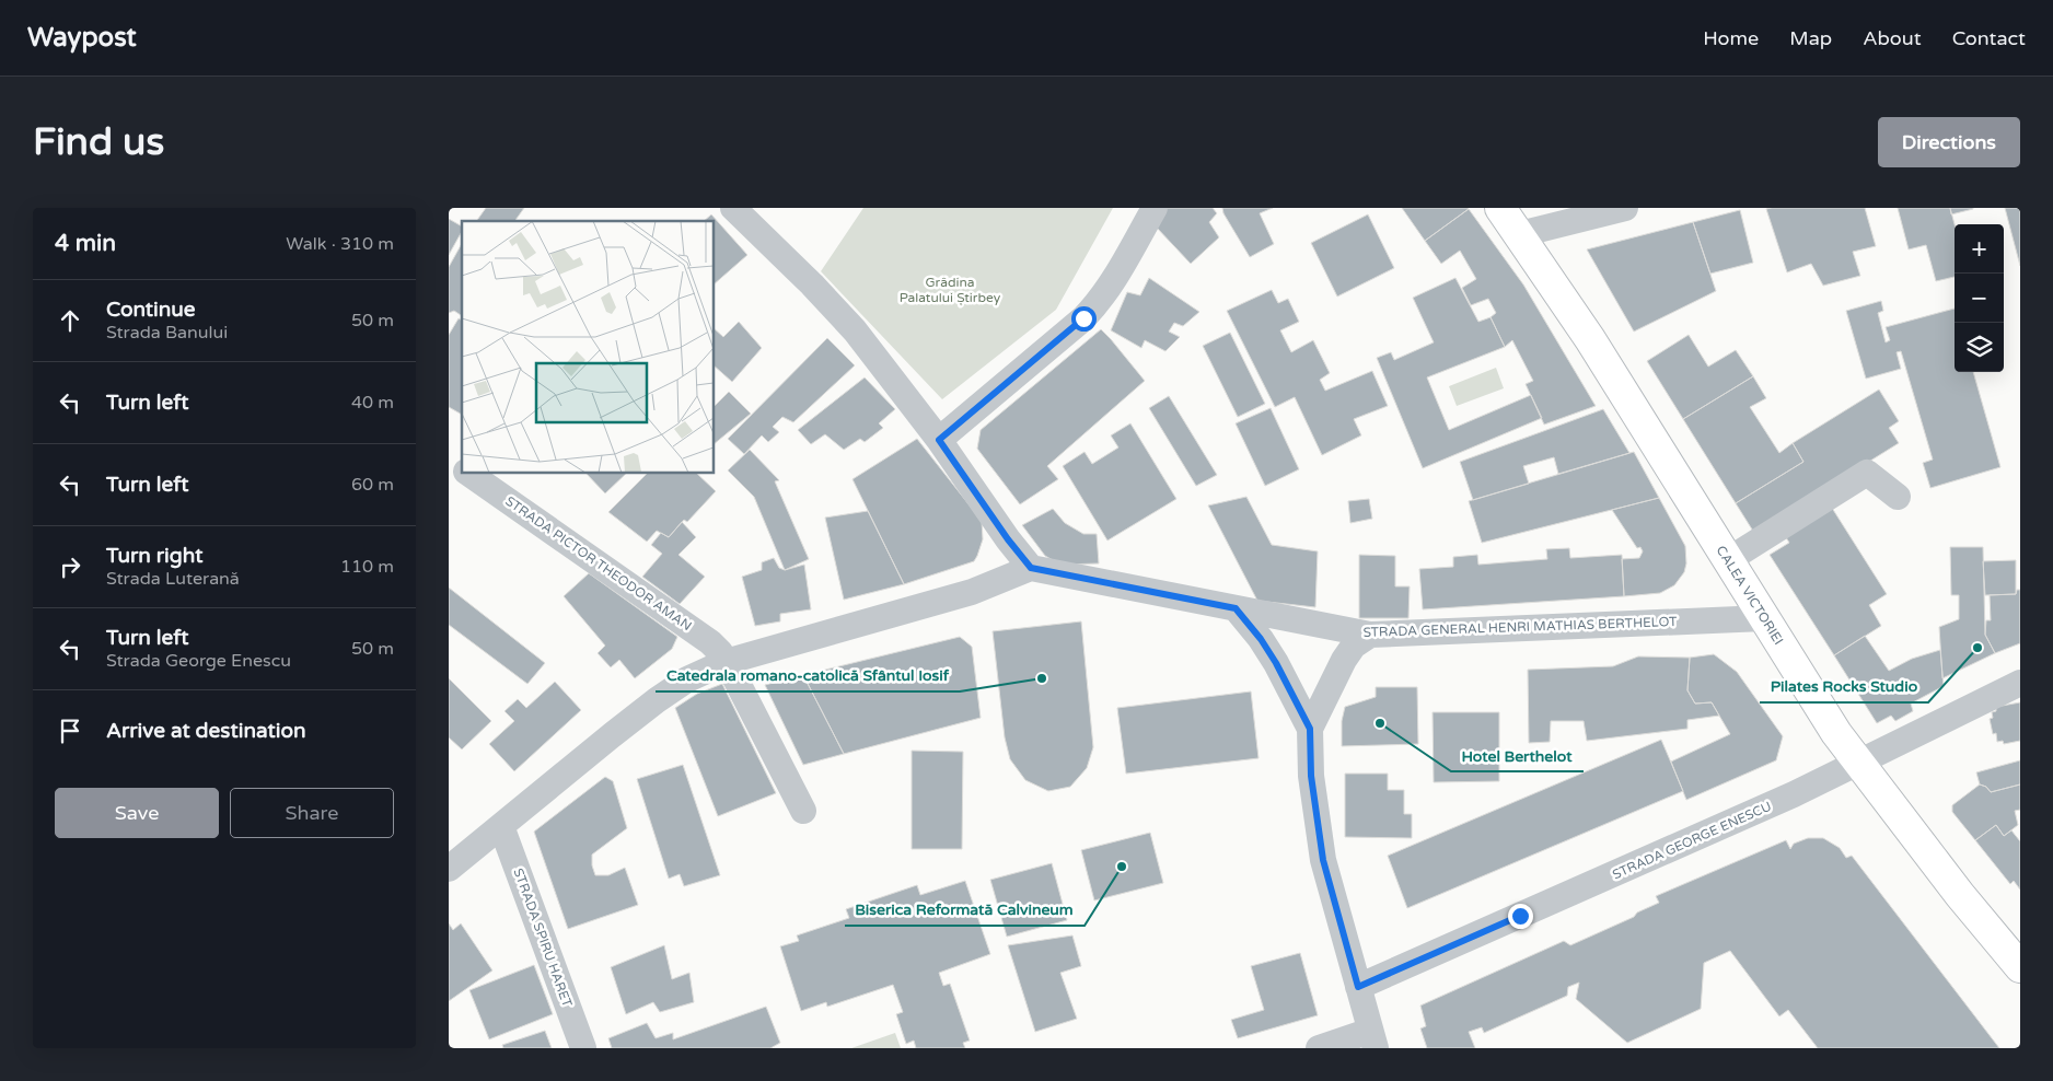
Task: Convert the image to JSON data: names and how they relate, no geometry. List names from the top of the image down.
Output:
{
  "streets": {
    "main road": ["CALEA VICTORIEI"],
    "street": [
      "STRADA PICTOR THEODOR AMAN",
      "STRADA GENERAL HENRI MATHIAS BERTHELOT",
      "STRADA GEORGE ENESCU",
      "STRADA SPIRU HARET"
    ]
  },
  "crossings": [
    ["CALEA VICTORIEI", "STRADA GENERAL HENRI MATHIAS BERTHELOT"],
    ["CALEA VICTORIEI", "STRADA GEORGE ENESCU"]
  ],
  "parks": ["Grădina Palatului Știrbey"],
  "places": [
    "Pilates Rocks Studio",
    "Catedrala romano-catolică Sfântul Iosif",
    "Hotel Berthelot",
    "Biserica Reformată Calvineum"
  ],
  "page": {
    "header": "Waypost",
    "nav": [
      "Home",
      "Map",
      "About",
      "Contact"
    ],
    "buttons": [
      "Directions",
      ["Save", "Share"]
    ],
    "title": "Find us",
    "heading": ["4 min", "Walk · 310 m"],
    "map_buttons": ["+", "−"],
    "list": [
      ["Continue", "Strada Banului", "50 m"],
      ["Turn left", "40 m"],
      ["Turn left", "60 m"],
      ["Turn right", "Strada Luterană", "110 m"],
      ["Turn left", "Strada George Enescu", "50 m"],
      "Arrive at destination"
    ]
  }
}
